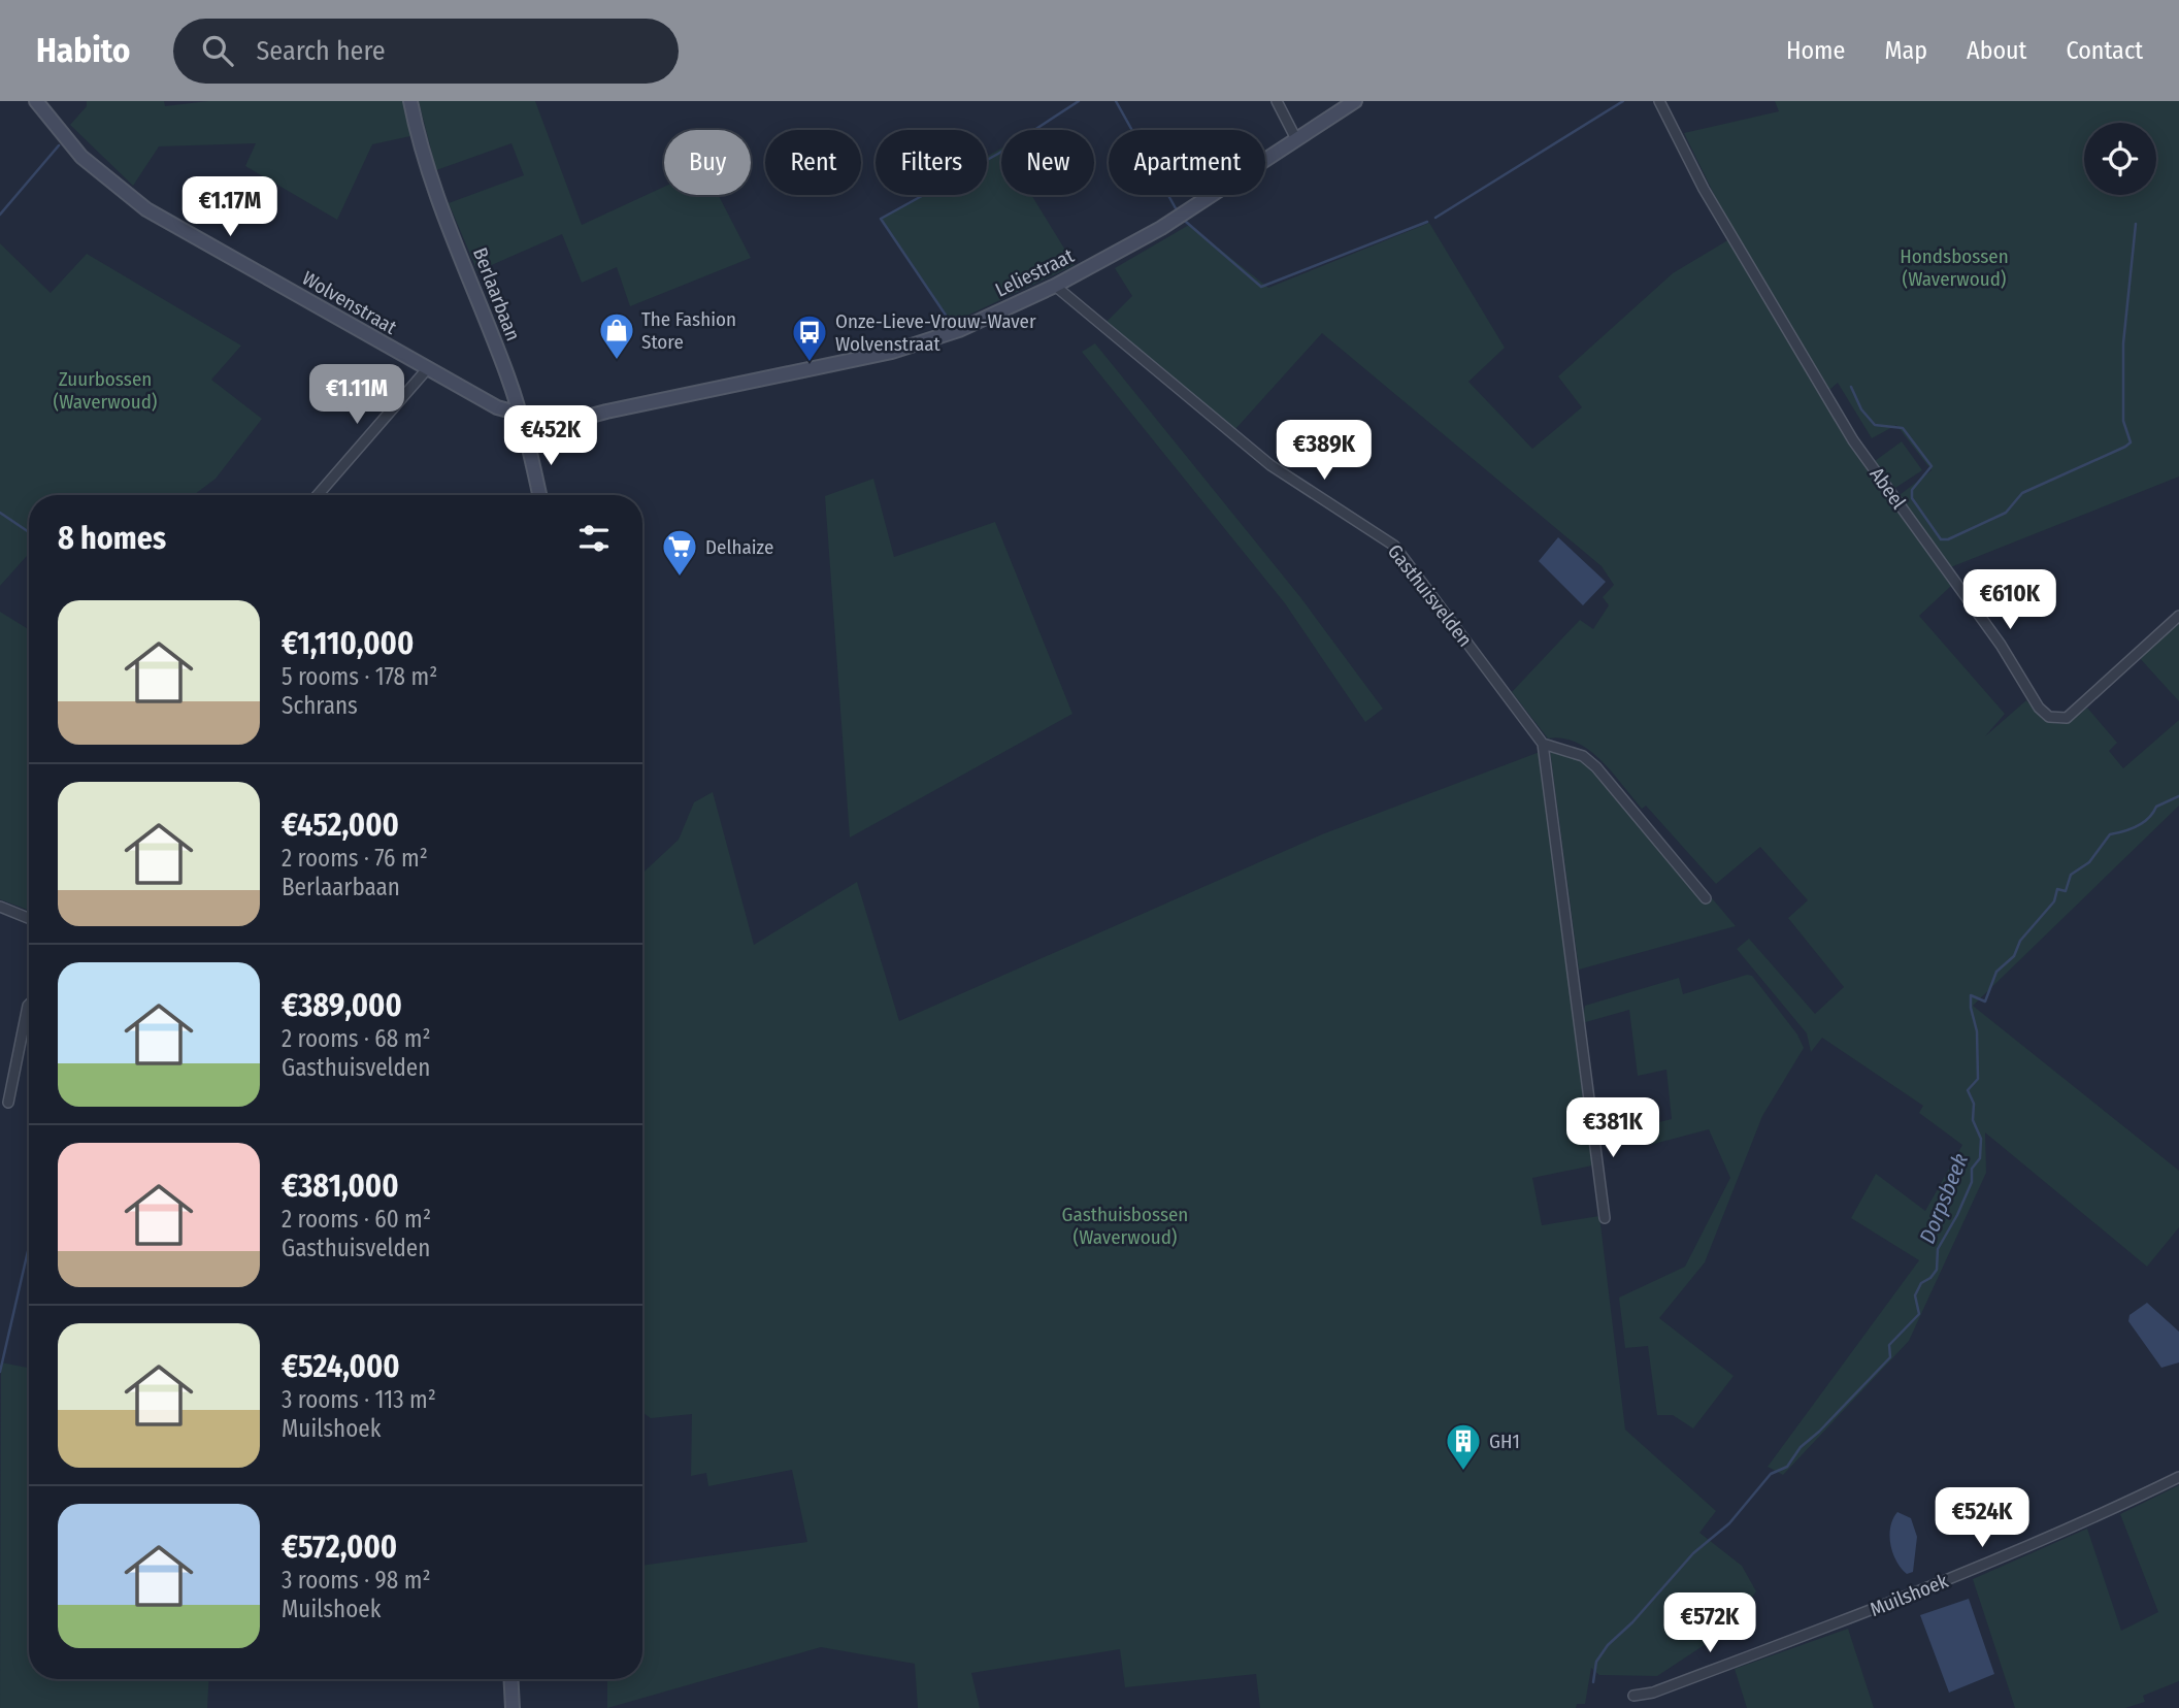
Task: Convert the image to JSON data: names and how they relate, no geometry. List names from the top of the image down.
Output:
{
  "streets": {
    "street": [
      "Leliestraat",
      "Berlaarbaan",
      "Wolvenstraat",
      "Abeel",
      "Gasthuisvelden",
      "Muilshoek"
    ]
  },
  "crossings": [
    ["Leliestraat", "Berlaarbaan"],
    ["Leliestraat", "Gasthuisvelden"],
    ["Berlaarbaan", "Wolvenstraat"]
  ],
  "water": ["Dorpsbeek"],
  "parks": ["Hondsbossen (Waverwoud)", "Zuurbossen (Waverwoud)", "Gasthuisbossen (Waverwoud)"],
  "places": {
    "shop": ["The Fashion Store"],
    "bus stop": ["Onze-Lieve-Vrouw-Waver Wolvenstraat"],
    "supermarket": ["Delhaize"],
    "building": ["GH1"]
  },
  "page": {
    "header": "Habito",
    "search": "Search here",
    "nav": [
      "Home",
      "Map",
      "About",
      "Contact"
    ],
    "chip": [
      "Buy",
      "Rent",
      "Filters",
      "New",
      "Apartment"
    ],
    "price": [
      "€1.17M",
      "€1.11M",
      "€452K",
      "€389K",
      "€610K",
      "€381K",
      "€524K",
      "€572K"
    ],
    "heading": "8 homes",
    "list": [
      {
        "name": "€1,110,000",
        "note": "5 rooms · 178 m² · Schrans"
      },
      {
        "name": "€452,000",
        "note": "2 rooms · 76 m² · Berlaarbaan"
      },
      {
        "name": "€389,000",
        "note": "2 rooms · 68 m² · Gasthuisvelden"
      },
      {
        "name": "€381,000",
        "note": "2 rooms · 60 m² · Gasthuisvelden"
      },
      {
        "name": "€524,000",
        "note": "3 rooms · 113 m² · Muilshoek"
      },
      {
        "name": "€572,000",
        "note": "3 rooms · 98 m² · Muilshoek"
      }
    ]
  }
}
